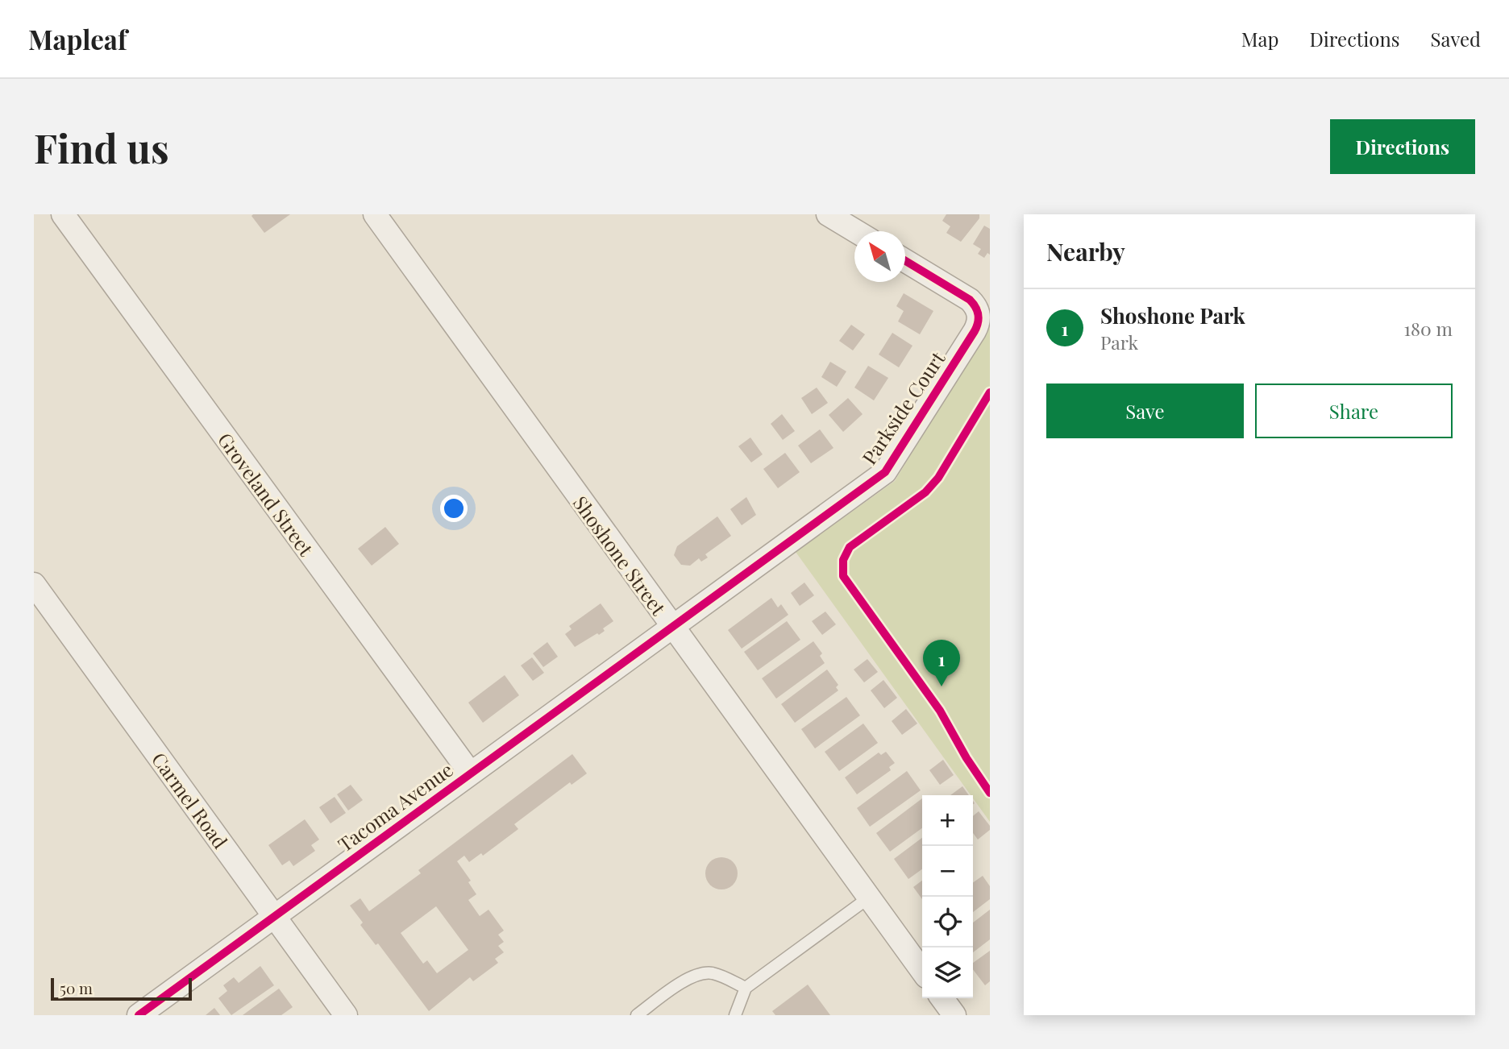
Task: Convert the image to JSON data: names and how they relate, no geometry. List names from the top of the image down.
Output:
{
  "streets": {
    "street": [
      "Parkside Court",
      "Groveland Street",
      "Shoshone Street",
      "Carmel Road",
      "Tacoma Avenue"
    ]
  },
  "crossings": [
    ["Parkside Court", "Shoshone Street"],
    ["Parkside Court", "Tacoma Avenue"],
    ["Groveland Street", "Tacoma Avenue"],
    ["Shoshone Street", "Tacoma Avenue"],
    ["Carmel Road", "Tacoma Avenue"]
  ],
  "scale_bar": "50 m",
  "north": "top left",
  "page": {
    "header": "Mapleaf",
    "nav": ["Map", "Directions", "Saved"],
    "buttons": [
      "Directions",
      ["Save", "Share"]
    ],
    "title": "Find us",
    "heading": "Nearby",
    "list": [
      {
        "mark": "1",
        "name": "Shoshone Park",
        "note": "Park",
        "value": "180 m"
      }
    ],
    "pins": "1",
    "map_buttons": ["+", "−"],
    "scale": "50 m"
  }
}
